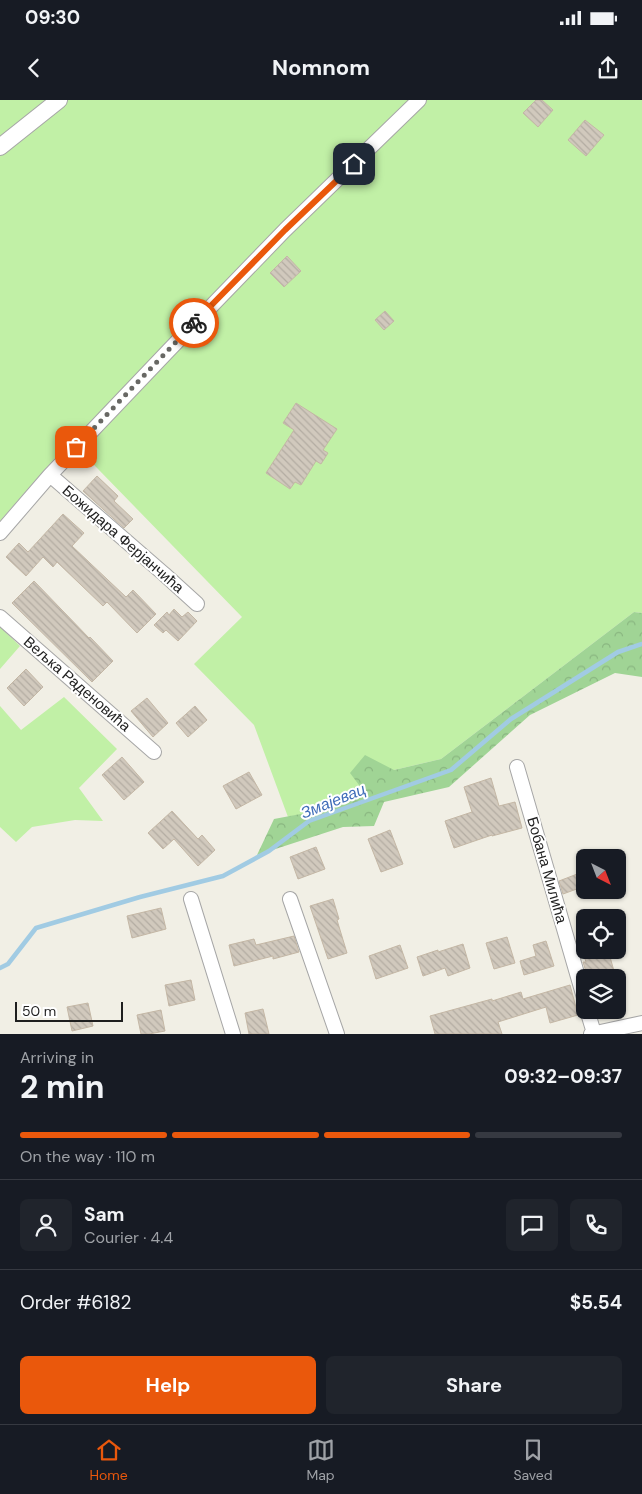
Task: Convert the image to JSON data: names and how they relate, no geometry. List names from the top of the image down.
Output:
{
  "streets": {
    "street": ["Божидара Ферјанчића", "Вељка Раденовића", "Бобана Милића"]
  },
  "water": ["Змајевац"],
  "scale_bar": "50 m",
  "north": "bottom right",
  "page": {
    "status": "09:30",
    "header": "Nomnom",
    "scale": "50 m",
    "heading": ["2 min", "Arriving in", "09:32–09:37"],
    "panel": [
      "Sam",
      "Courier · 4.4",
      "Order #6182",
      "$5.54"
    ],
    "bar": "On the way · 110 m",
    "buttons": ["Help", "Share"],
    "tabs": ["Home", "Map", "Saved"]
  }
}
